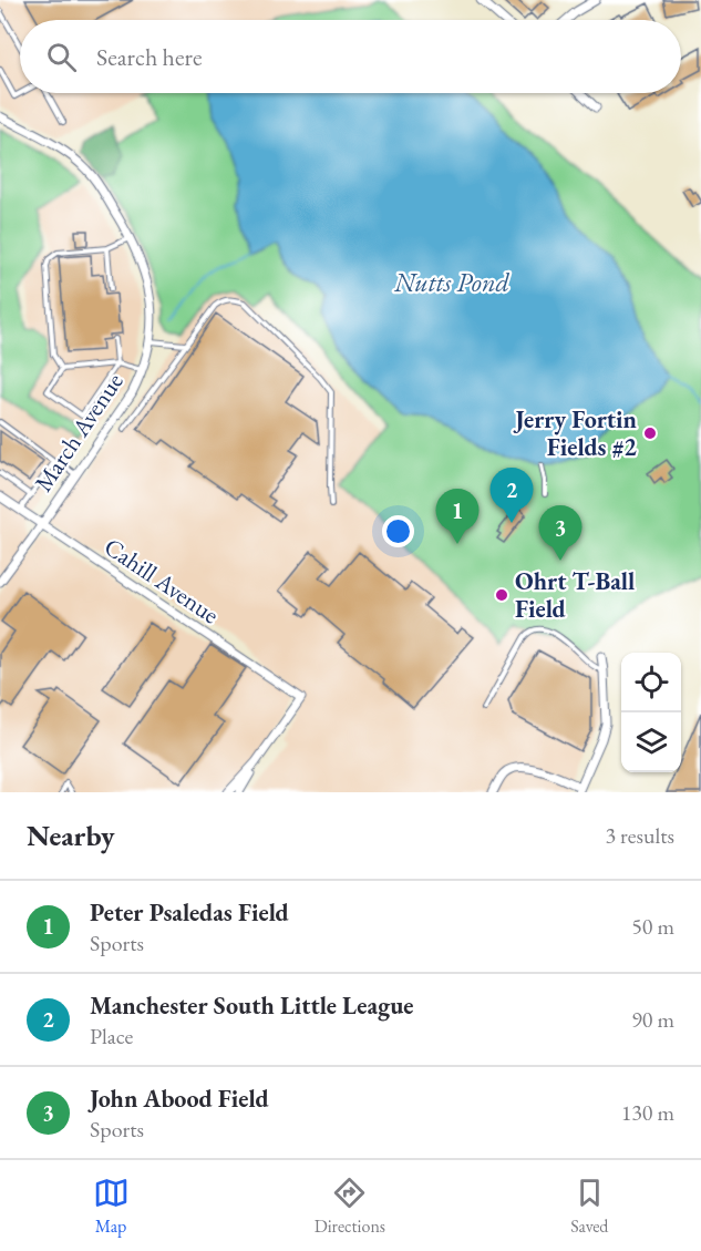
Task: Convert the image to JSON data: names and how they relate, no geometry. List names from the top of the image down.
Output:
{
  "streets": {
    "street": ["March Avenue", "Cahill Avenue"]
  },
  "crossings": [
    ["March Avenue", "Cahill Avenue"]
  ],
  "water": ["Nutts Pond"],
  "places": ["Jerry Fortin Fields #2", "Ohrt T-Ball Field"],
  "page": {
    "search": "Search here",
    "pins": ["2", "1", "3"],
    "heading": ["Nearby", "3 results"],
    "list": [
      {
        "mark": "1",
        "name": "Peter Psaledas Field",
        "note": "Sports",
        "value": "50 m"
      },
      {
        "mark": "2",
        "name": "Manchester South Little League",
        "note": "Place",
        "value": "90 m"
      },
      {
        "mark": "3",
        "name": "John Abood Field",
        "note": "Sports",
        "value": "130 m"
      }
    ],
    "nav": ["Map", "Directions", "Saved"]
  }
}
